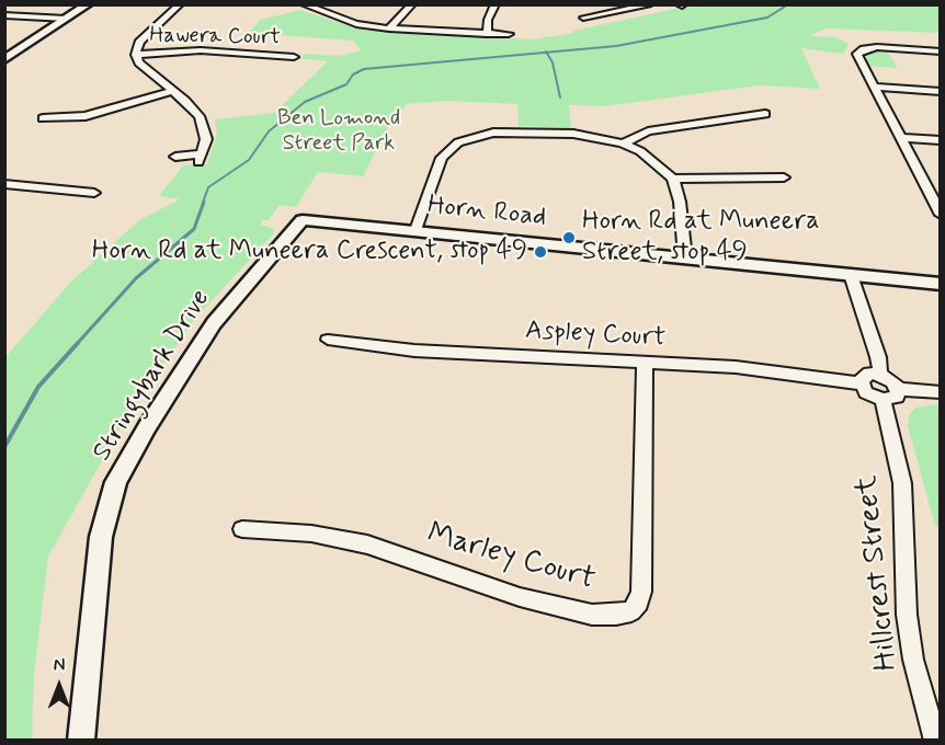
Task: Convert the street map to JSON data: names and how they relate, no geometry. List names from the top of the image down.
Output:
{
  "streets": {
    "street": [
      "Hawera Court",
      "Horn Road",
      "Aspley Court",
      "Stringybark Drive",
      "Marley Court",
      "Hillcrest Street"
    ]
  },
  "crossings": [
    ["Horn Road", "Stringybark Drive"],
    ["Aspley Court", "Marley Court"]
  ],
  "parks": ["Ben Lomond Street Park"],
  "places": ["Horn Rd at Muneera Street, stop 49", "Horn Rd at Muneera Crescent, stop 49"],
  "north": "top"
}
